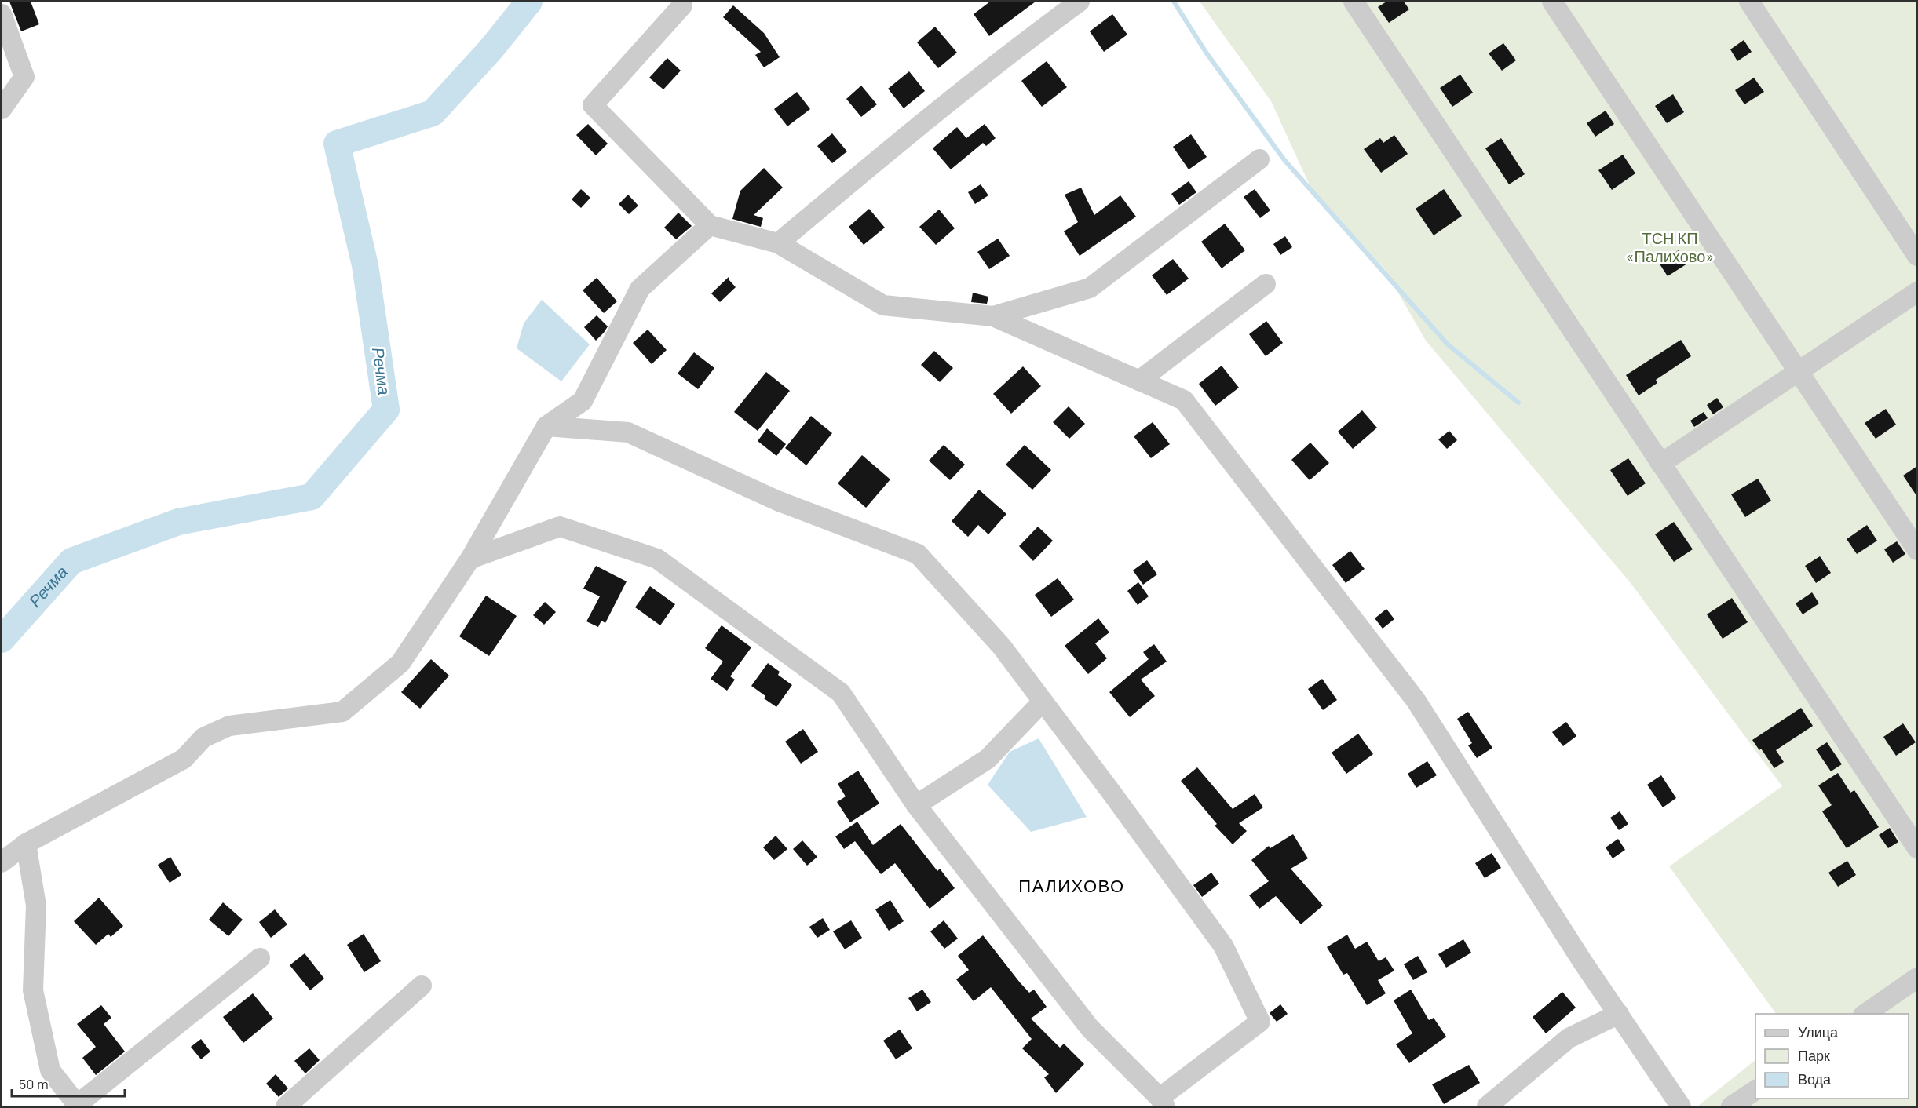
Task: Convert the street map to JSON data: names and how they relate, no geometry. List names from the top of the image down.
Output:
{
  "districts": ["ПАЛИХОВО"],
  "water": ["Речма"],
  "parks": ["ТСН КП «Палихово»"],
  "legend": ["Улица", "Парк", "Вода"],
  "scale_bar": "50 m"
}
